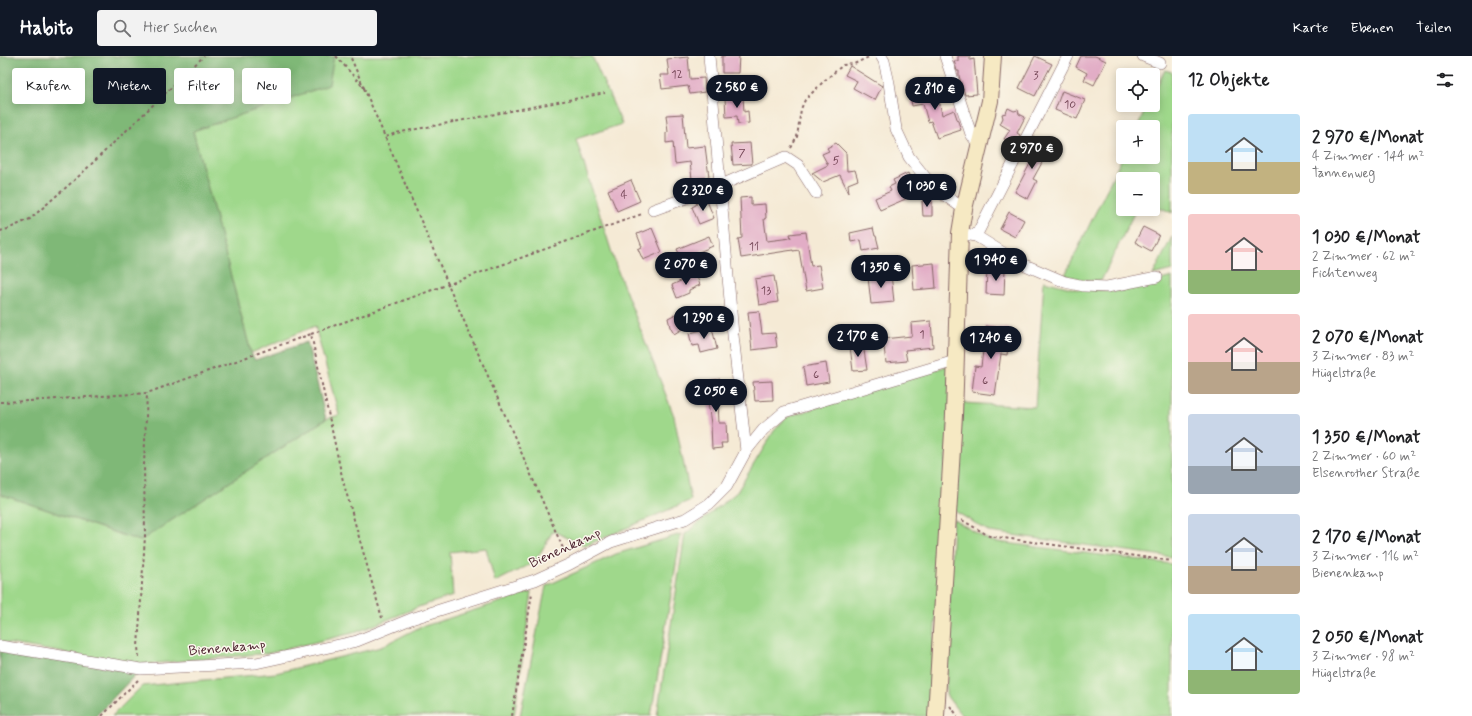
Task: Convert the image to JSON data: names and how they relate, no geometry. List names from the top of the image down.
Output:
{
  "streets": {
    "street": ["Bienenkamp"]
  },
  "house_numbers": [
    "12",
    "3",
    "10",
    "7",
    "5",
    "4",
    "11",
    "13",
    "1",
    "6",
    "6"
  ],
  "page": {
    "header": "Habito",
    "search": "Hier suchen",
    "nav": ["Karte", "Ebenen", "Teilen"],
    "heading": "12 Objekte",
    "map_buttons": ["+", "−"],
    "chip": [
      "Kaufen",
      "Mieten",
      "Filter",
      "Neu"
    ],
    "price": [
      "2 580 €",
      "2 810 €",
      "2 970 €",
      "1 030 €",
      "2 320 €",
      "1 940 €",
      "2 070 €",
      "1 350 €",
      "1 290 €",
      "2 170 €",
      "1 240 €",
      "2 050 €"
    ],
    "list": [
      {
        "name": "2 970 €/Monat",
        "note": "4 Zimmer · 144 m² · Tannenweg"
      },
      {
        "name": "1 030 €/Monat",
        "note": "2 Zimmer · 62 m² · Fichtenweg"
      },
      {
        "name": "2 070 €/Monat",
        "note": "3 Zimmer · 83 m² · Hügelstraße"
      },
      {
        "name": "1 350 €/Monat",
        "note": "2 Zimmer · 60 m² · Elsenrother Straße"
      },
      {
        "name": "2 170 €/Monat",
        "note": "3 Zimmer · 116 m² · Bienenkamp"
      },
      {
        "name": "2 050 €/Monat",
        "note": "3 Zimmer · 98 m² · Hügelstraße"
      }
    ]
  }
}
